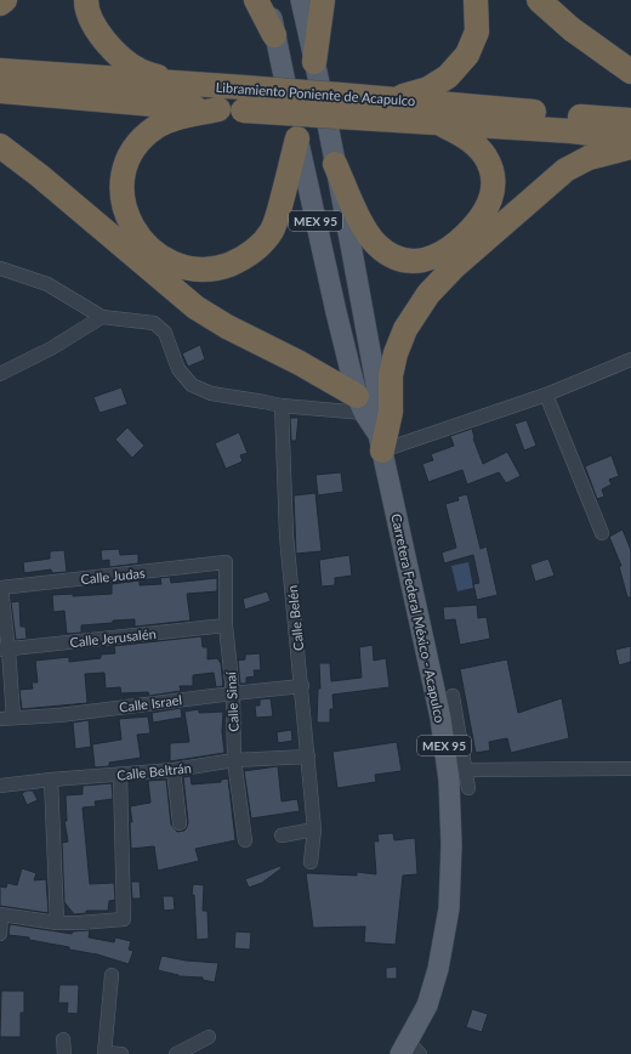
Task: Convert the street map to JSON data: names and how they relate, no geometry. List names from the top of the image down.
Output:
{
  "streets": {
    "highway": ["Libramiento Poniente de Acapulco"],
    "main road": ["MEX 95", "Carretera Federal México - Acapulco"],
    "street": [
      "Calle Judas",
      "Calle Belén",
      "Calle Jerusalén",
      "Calle Sinaí",
      "Calle Israel",
      "Calle Beltrán"
    ]
  },
  "crossings": [
    ["MEX 95", "Carretera Federal México - Acapulco"],
    ["Calle Judas", "Calle Sinaí"],
    ["Calle Belén", "Calle Israel"],
    ["Calle Belén", "Calle Beltrán"],
    ["Calle Jerusalén", "Calle Sinaí"],
    ["Calle Sinaí", "Calle Israel"],
    ["Calle Sinaí", "Calle Beltrán"]
  ]
}
